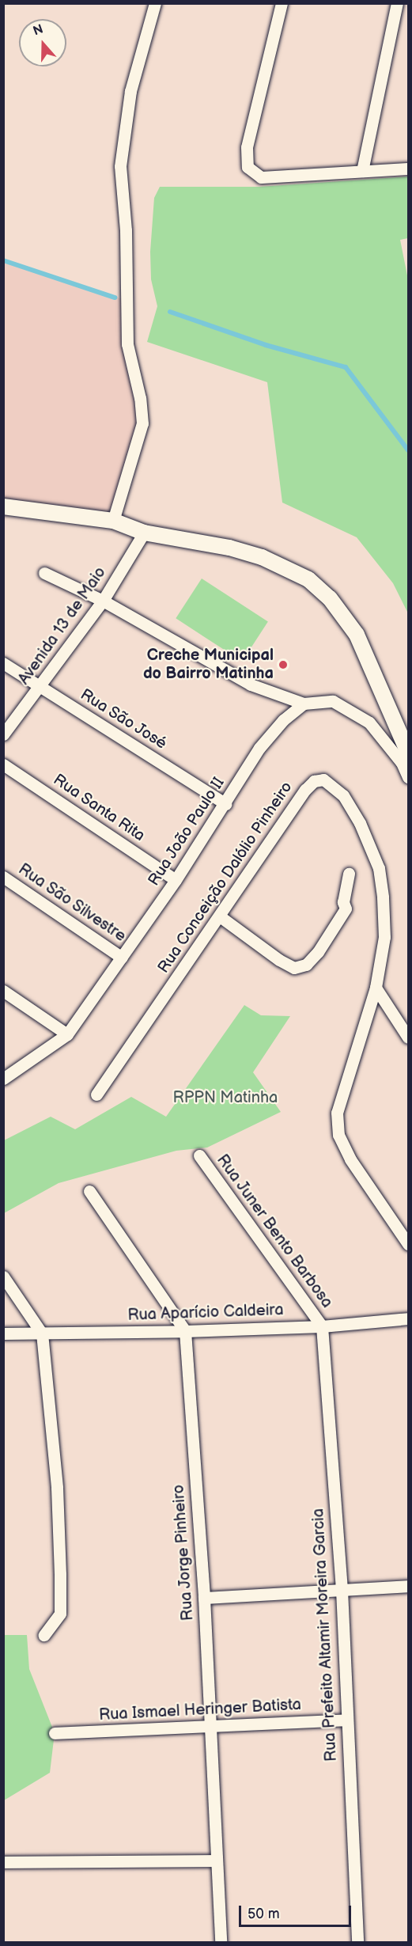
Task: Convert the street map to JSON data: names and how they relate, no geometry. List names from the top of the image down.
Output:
{
  "streets": {
    "street": [
      "Avenida 13 de Maio",
      "Rua São José",
      "Rua Santa Rita",
      "Rua João Paulo II",
      "Rua Conceição Dalólio Pinheiro",
      "Rua São Silvestre",
      "Rua Juner Bento Barbosa",
      "Rua Aparício Caldeira",
      "Rua Jorge Pinheiro",
      "Rua Prefeito Altamir Moreira Garcia",
      "Rua Ismael Heringer Batista"
    ]
  },
  "crossings": [
    ["Avenida 13 de Maio", "Rua São José"],
    ["Rua São José", "Rua João Paulo II"],
    ["Rua Santa Rita", "Rua João Paulo II"],
    ["Rua João Paulo II", "Rua São Silvestre"],
    ["Rua Juner Bento Barbosa", "Rua Aparício Caldeira"],
    ["Rua Juner Bento Barbosa", "Rua Prefeito Altamir Moreira Garcia"],
    ["Rua Aparício Caldeira", "Rua Jorge Pinheiro"],
    ["Rua Aparício Caldeira", "Rua Prefeito Altamir Moreira Garcia"],
    ["Rua Jorge Pinheiro", "Rua Ismael Heringer Batista"],
    ["Rua Prefeito Altamir Moreira Garcia", "Rua Ismael Heringer Batista"]
  ],
  "parks": ["RPPN Matinha"],
  "places": ["Creche Municipal do Bairro Matinha"],
  "scale_bar": "50 m",
  "north": "top"
}
